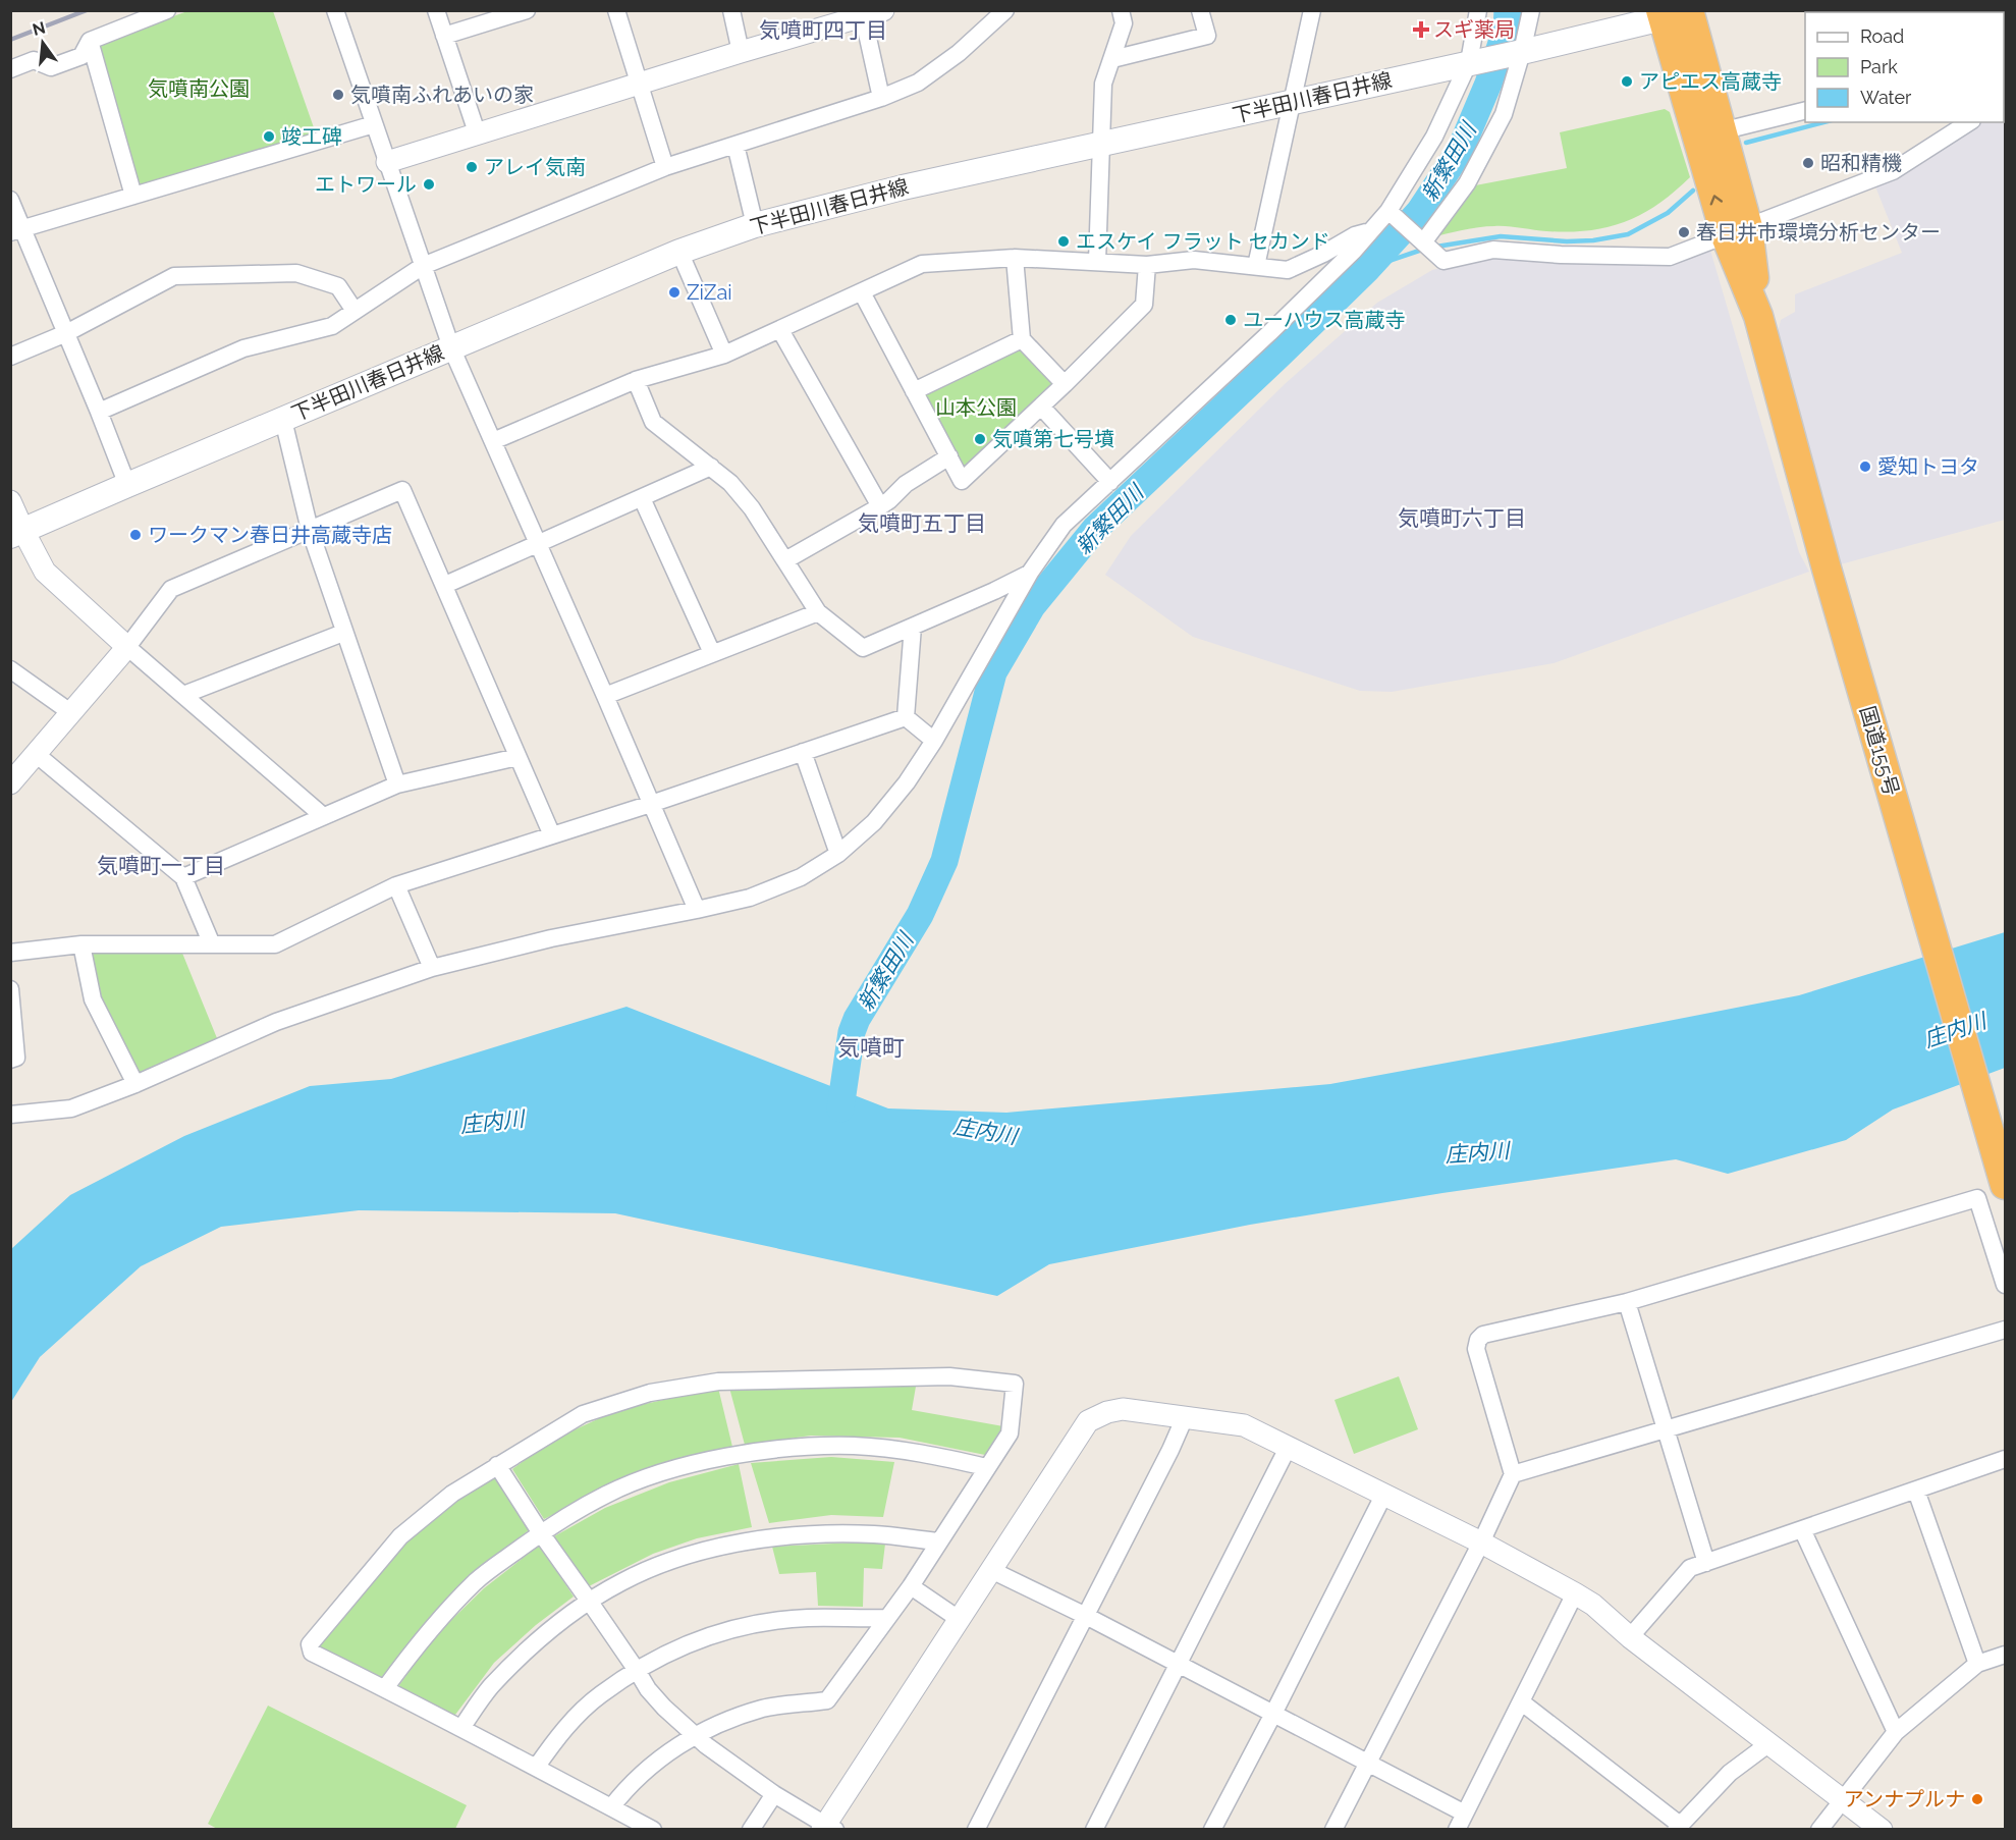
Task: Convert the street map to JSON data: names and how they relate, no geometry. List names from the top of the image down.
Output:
{
  "streets": {
    "highway": ["国道155号"],
    "main road": ["下半田川春日井線"]
  },
  "crossings": [
    ["下半田川春日井線", "国道155号"]
  ],
  "districts": [
    "気噴町四丁目",
    "気噴町六丁目",
    "気噴町五丁目",
    "気噴町一丁目",
    "気噴町"
  ],
  "water": ["新繁田川", "庄内川"],
  "parks": ["気噴南公園", "山本公園"],
  "places": {
    "health": ["スギ薬局"],
    "other": [
      "アピエス高蔵寺",
      "気噴南ふれあいの家",
      "竣工碑",
      "昭和精機",
      "アレイ気南",
      "エトワール",
      "春日井市環境分析センター",
      "エスケイ フラット セカンド",
      "ZiZai",
      "ユーハウス高蔵寺",
      "気噴第七号墳",
      "愛知トヨタ",
      "ワークマン春日井高蔵寺店",
      "アンナプルナ"
    ]
  },
  "legend": ["Road", "Park", "Water"],
  "north": "top"
}
